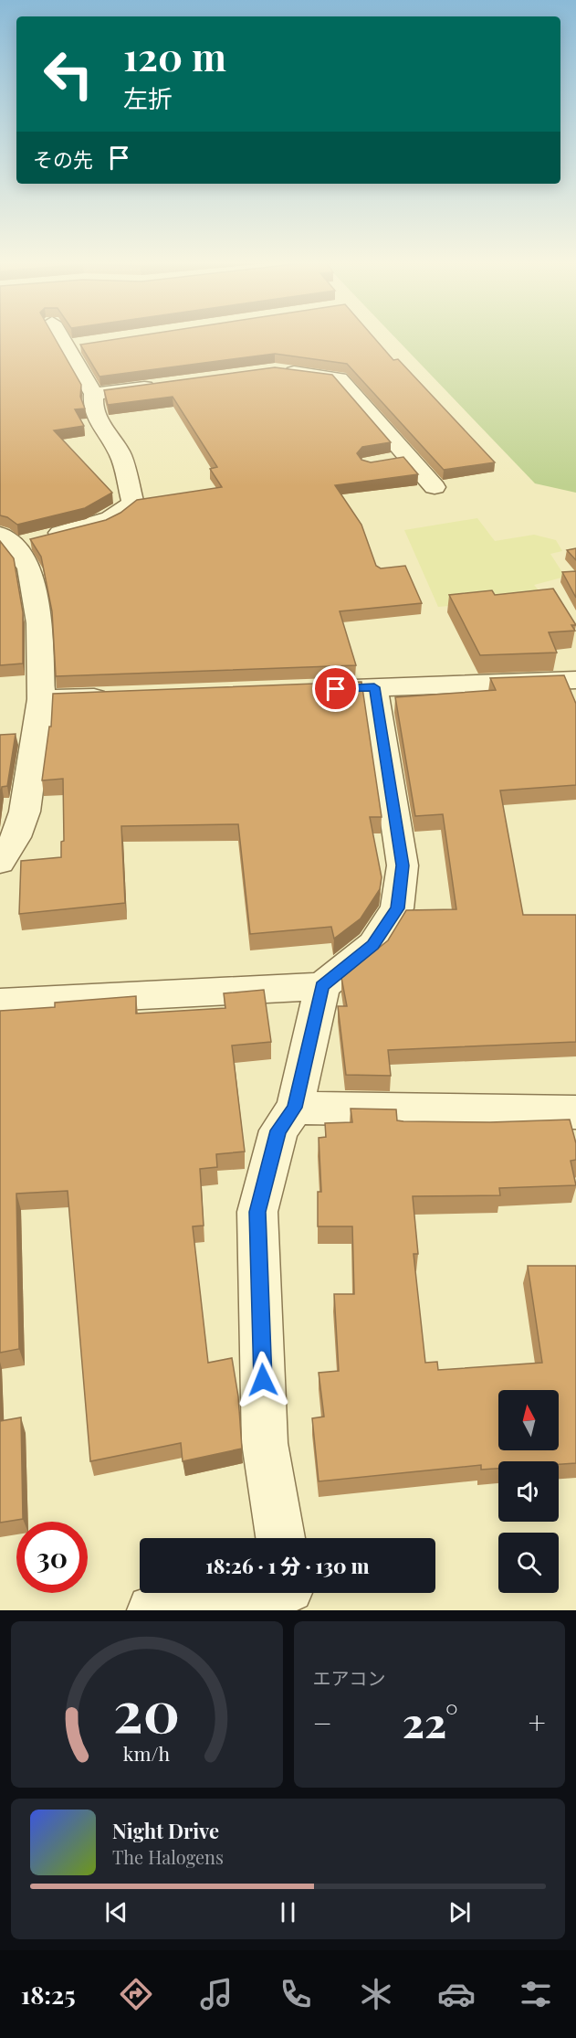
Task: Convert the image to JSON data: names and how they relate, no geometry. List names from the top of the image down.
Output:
{
  "north": "top",
  "page": {
    "turn": ["120 m", "左折"],
    "then": "その先",
    "limit": "30",
    "trip": "18:26 · 1 分 · 130 m",
    "tile": "エアコン",
    "heat": ["−", "22°", "+"],
    "song": ["Night Drive", "The Halogens"],
    "tabs": "18:25",
    "gauge": ["20", "km/h"]
  }
}
